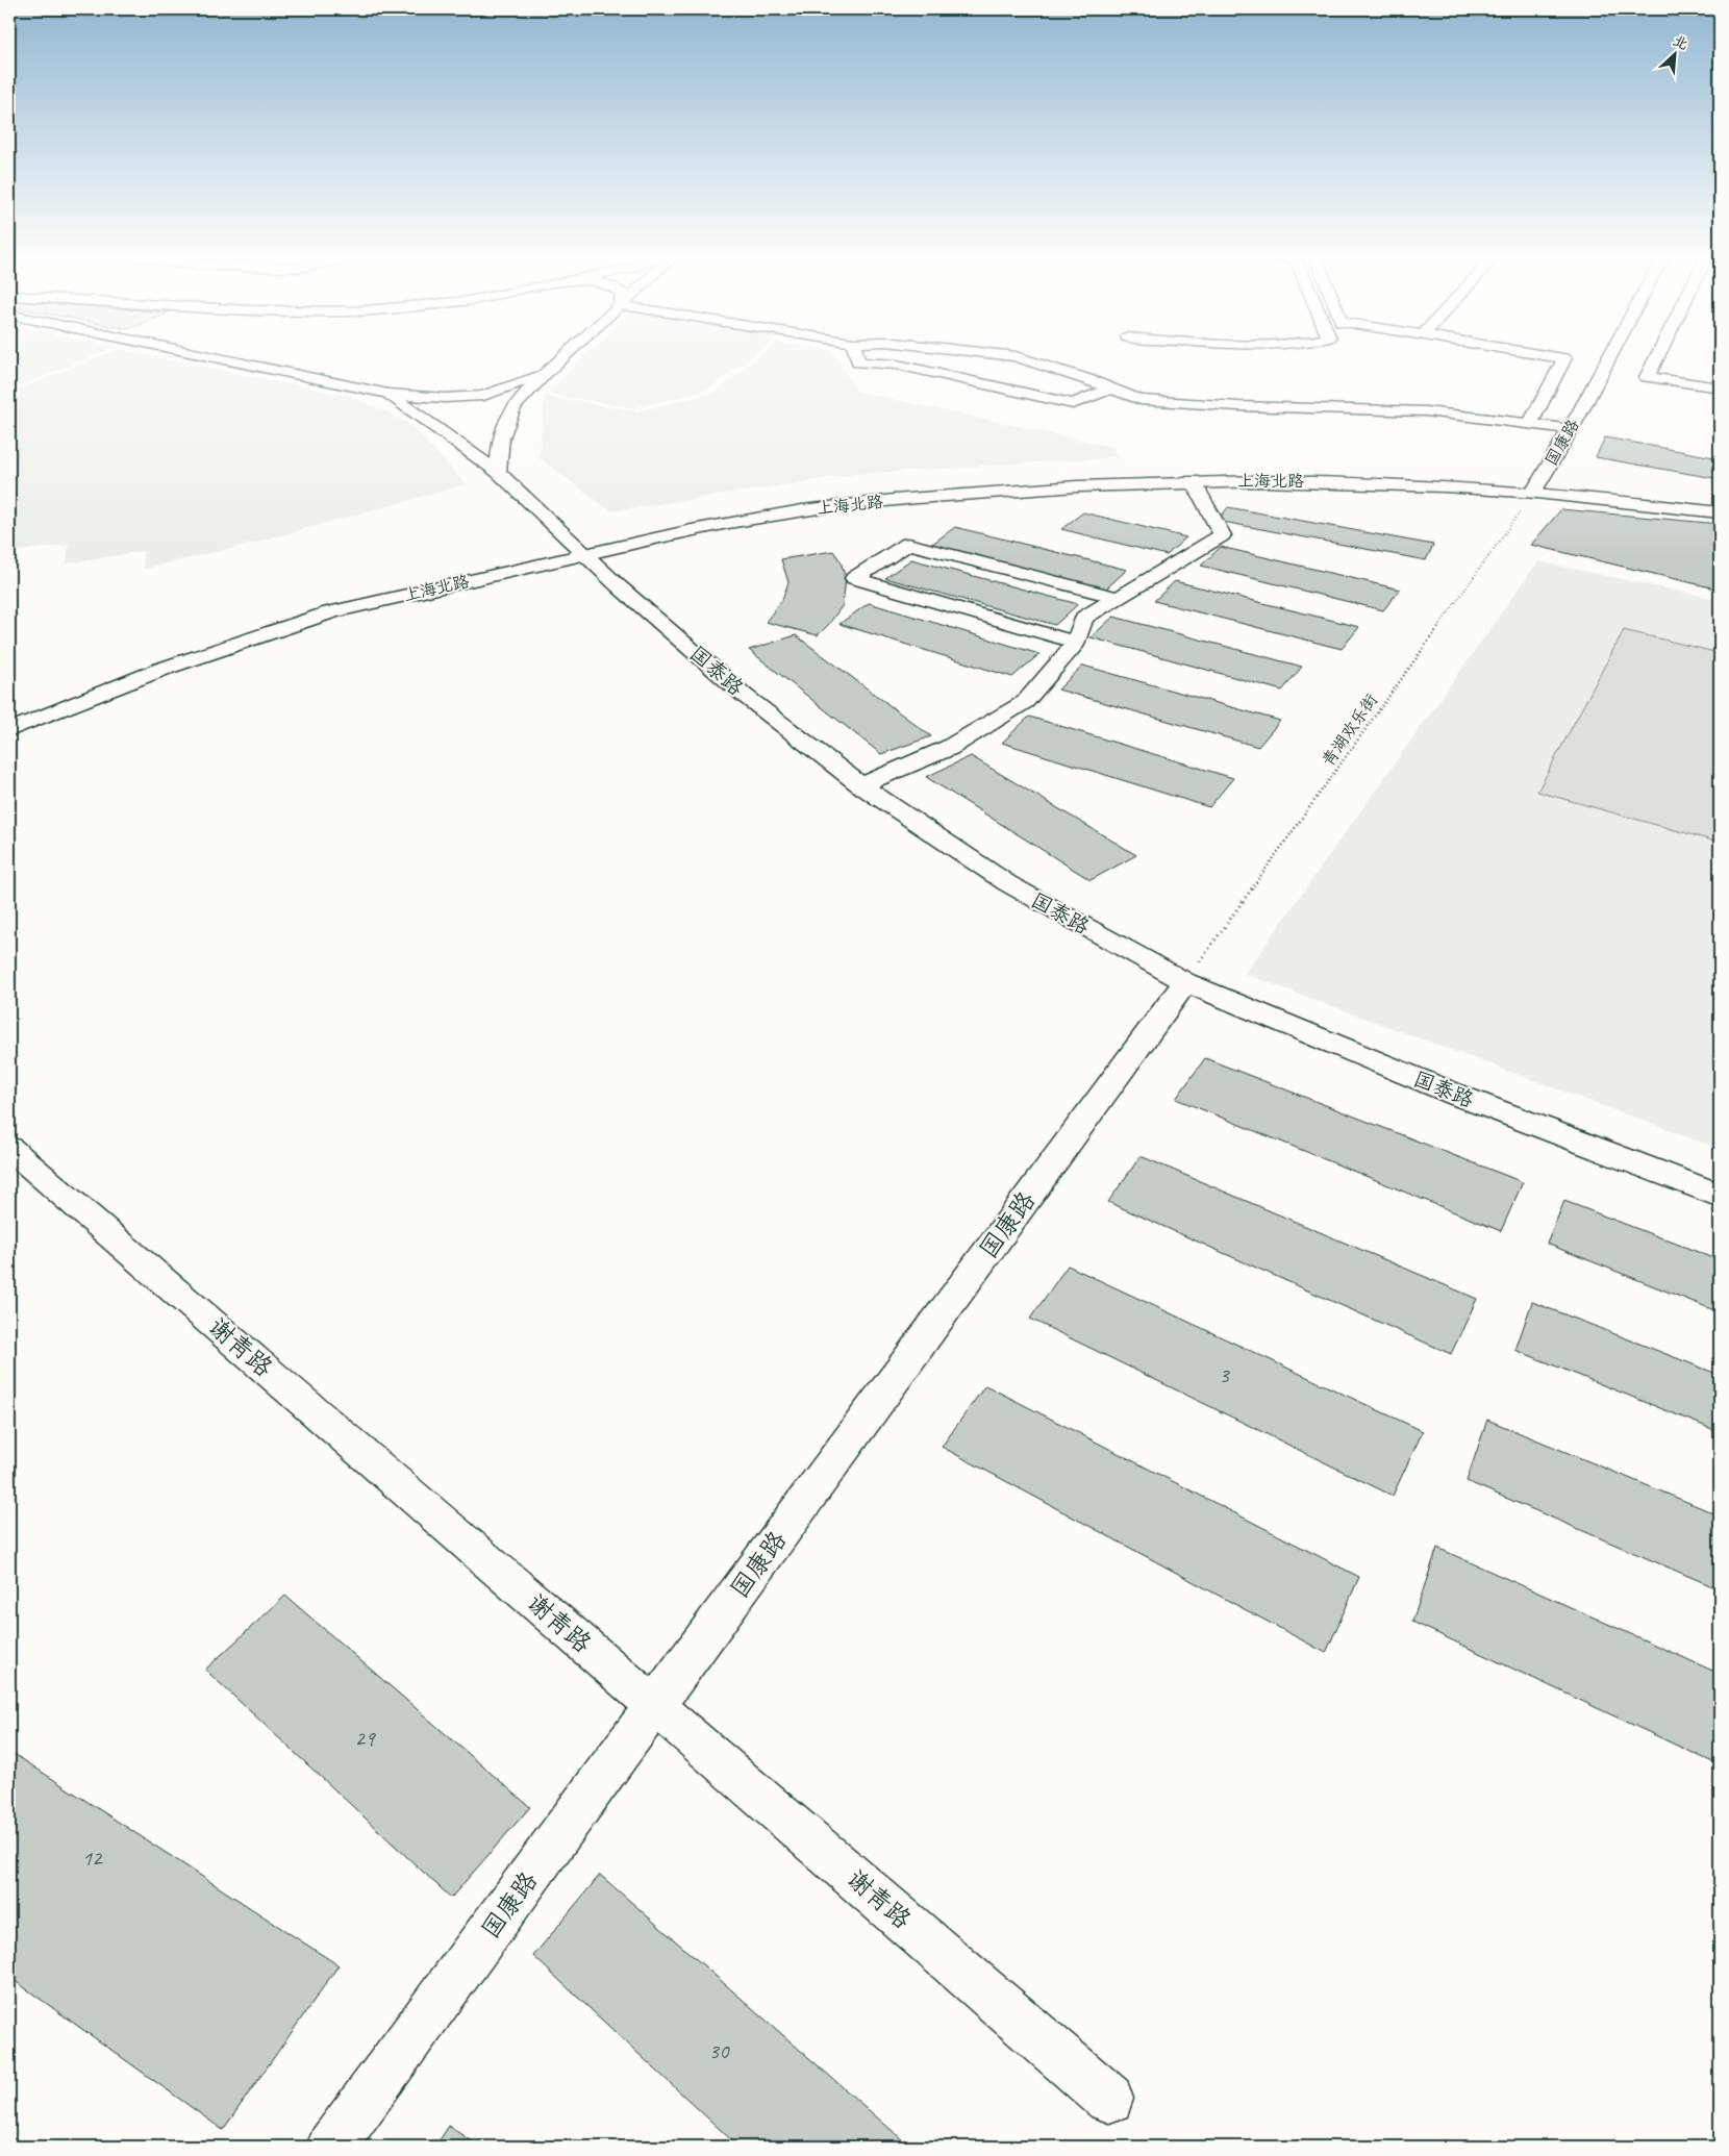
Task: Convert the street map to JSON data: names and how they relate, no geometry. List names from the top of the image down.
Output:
{
  "streets": {
    "street": [
      "国康路",
      "上海北路",
      "国泰路",
      "谢青路"
    ],
    "path": ["青湖欢乐街"]
  },
  "crossings": [
    ["国康路", "上海北路"],
    ["国康路", "国泰路"],
    ["国康路", "青湖欢乐街"],
    ["国康路", "谢青路"],
    ["上海北路", "国泰路"],
    ["上海北路", "青湖欢乐街"],
    ["国泰路", "青湖欢乐街"]
  ],
  "house_numbers": [
    "3",
    "29",
    "12",
    "30"
  ],
  "north": "top right"
}
